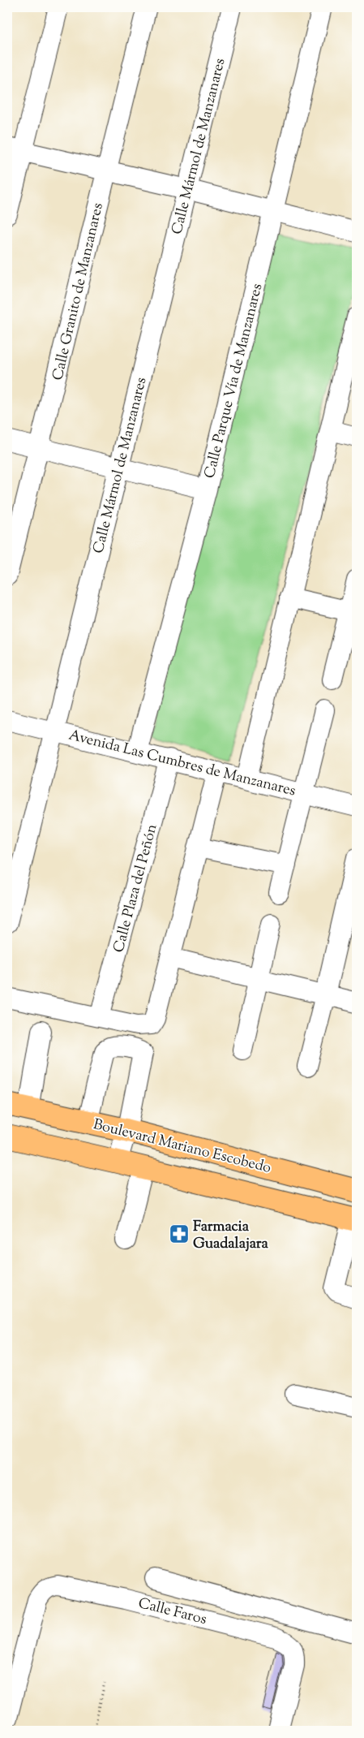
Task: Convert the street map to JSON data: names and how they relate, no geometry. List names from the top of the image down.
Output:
{
  "streets": {
    "main road": ["Boulevard Mariano Escobedo"],
    "street": [
      "Calle Mármol de Manzanares",
      "Calle Granito de Manzanares",
      "Calle Parque Vía de Manzanares",
      "Avenida Las Cumbres de Manzanares",
      "Calle Plaza del Peñón",
      "Calle Faros"
    ]
  },
  "crossings": [
    ["Calle Mármol de Manzanares", "Avenida Las Cumbres de Manzanares"],
    ["Calle Parque Vía de Manzanares", "Avenida Las Cumbres de Manzanares"],
    ["Avenida Las Cumbres de Manzanares", "Calle Plaza del Peñón"]
  ],
  "places": {
    "pharmacy": ["Farmacia Guadalajara"]
  }
}
